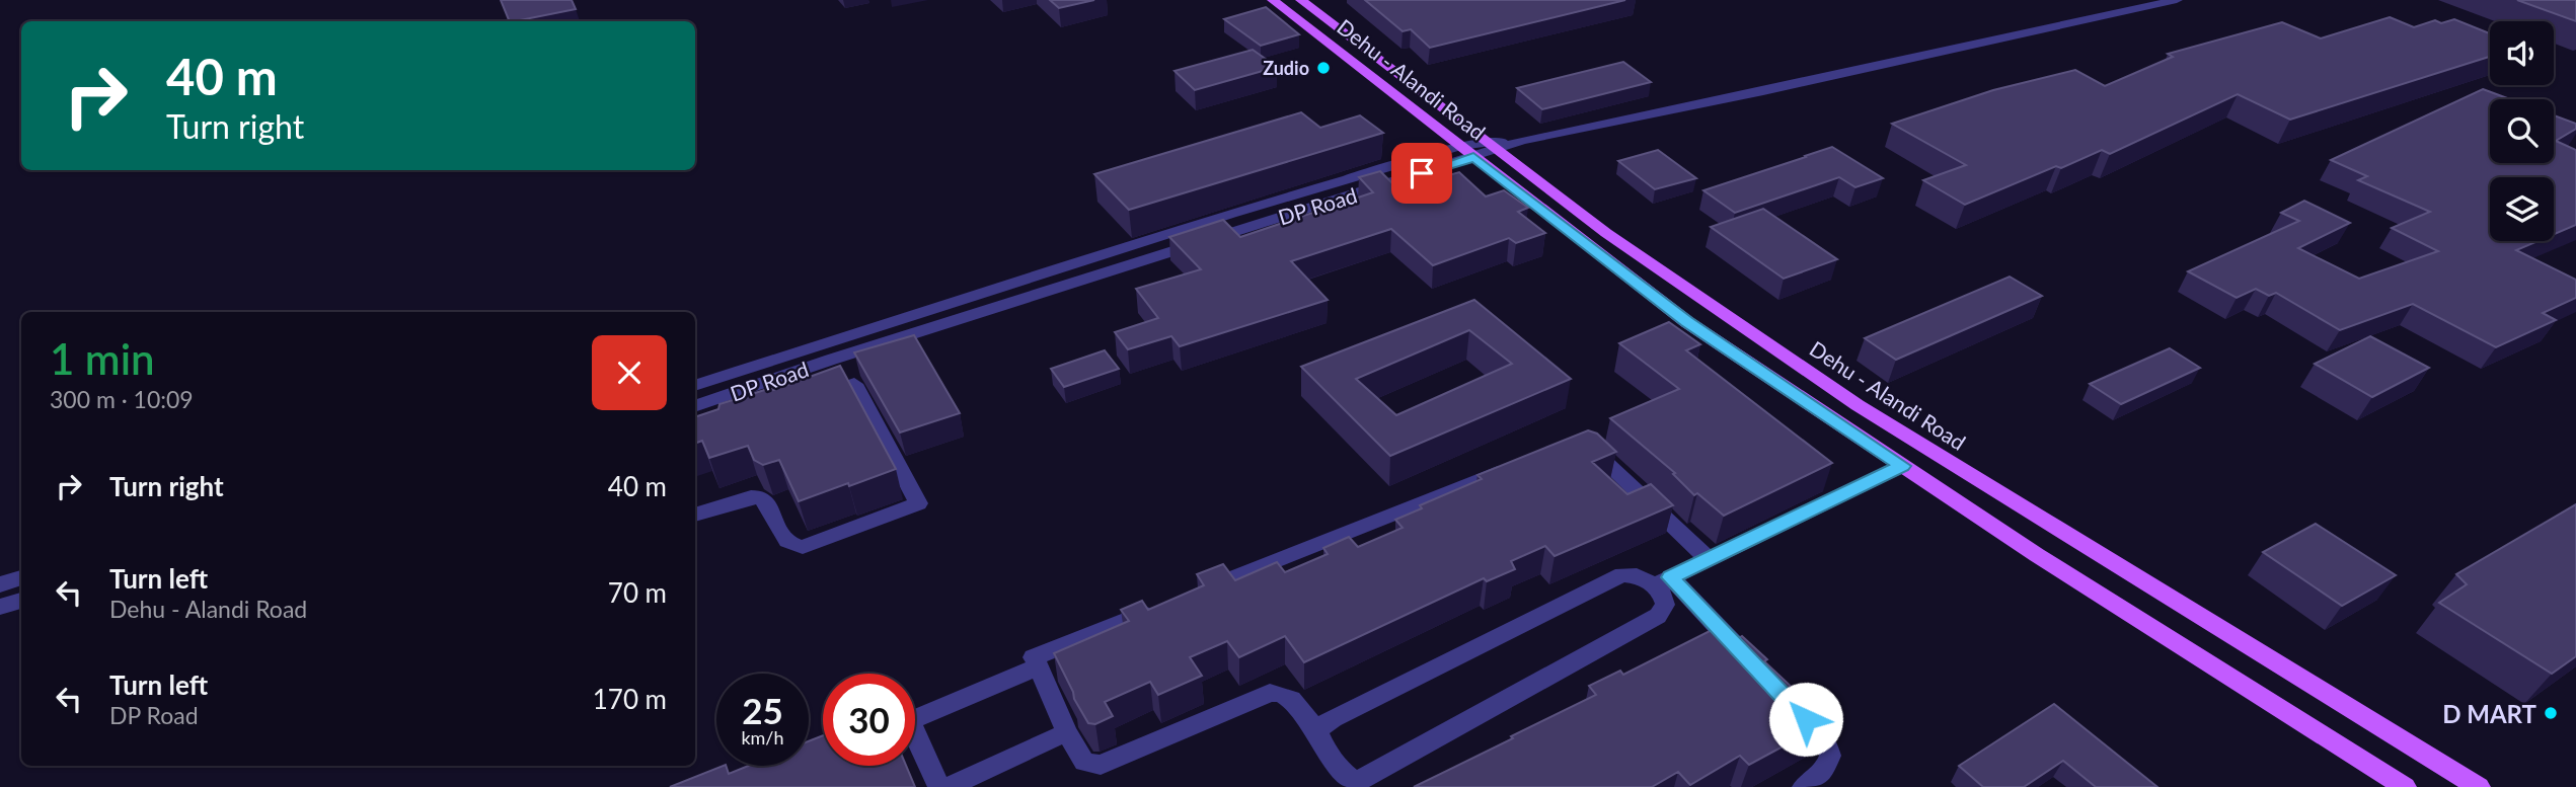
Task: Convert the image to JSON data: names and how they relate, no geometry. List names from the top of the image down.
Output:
{
  "streets": {
    "main road": ["Dehu - Alandi Road"],
    "street": ["DP Road"]
  },
  "crossings": [
    ["Dehu - Alandi Road", "DP Road"]
  ],
  "places": ["Zudio", "D MART"],
  "page": {
    "turn": ["40 m", "Turn right"],
    "heading": ["1 min", "300 m · 10:09"],
    "list": [
      {
        "name": "Turn right",
        "value": "40 m"
      },
      {
        "name": "Turn left",
        "note": "Dehu - Alandi Road",
        "value": "70 m"
      },
      {
        "name": "Turn left",
        "note": "DP Road",
        "value": "170 m"
      }
    ],
    "speed": "25 km/h",
    "limit": "30"
  }
}
